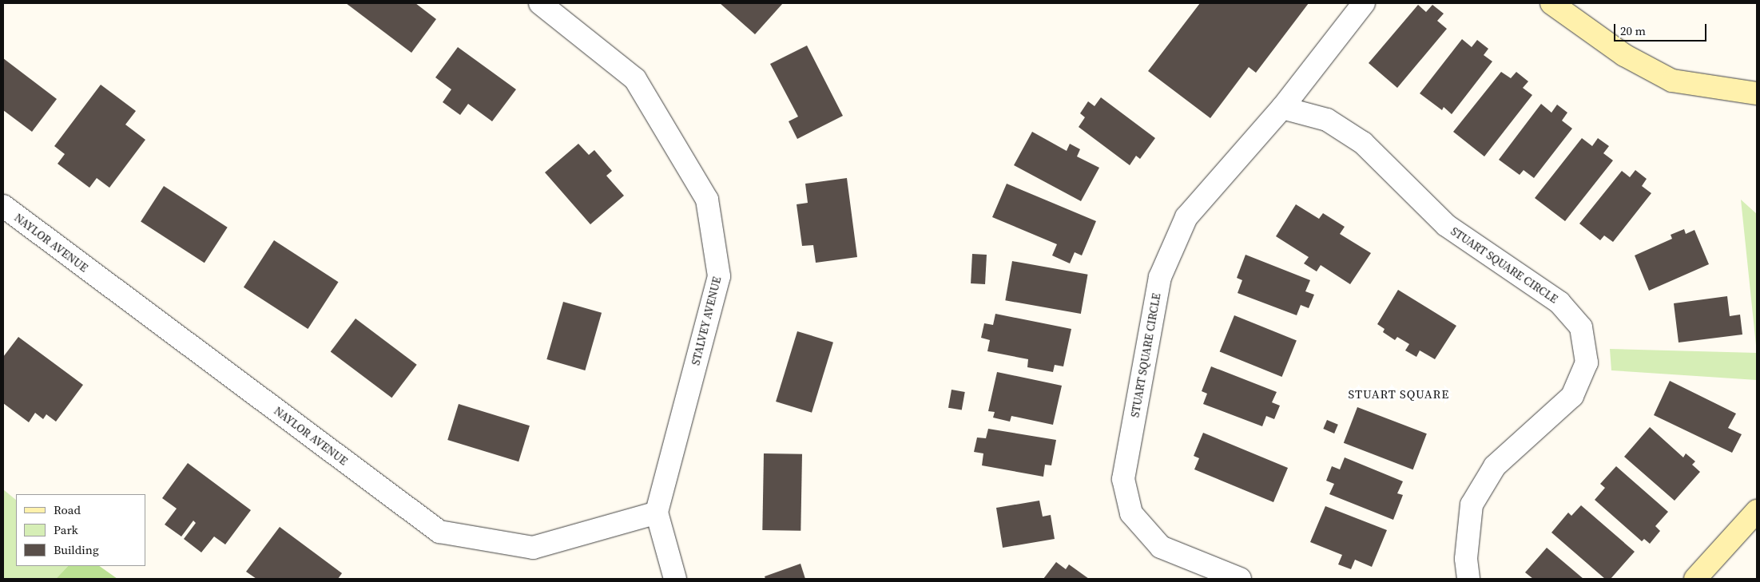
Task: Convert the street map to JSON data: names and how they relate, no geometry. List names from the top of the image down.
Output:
{
  "streets": {
    "street": ["NAYLOR AVENUE", "STUART SQUARE CIRCLE", "STALVEY AVENUE"]
  },
  "crossings": [
    ["NAYLOR AVENUE", "STALVEY AVENUE"]
  ],
  "districts": ["STUART SQUARE"],
  "legend": ["Road", "Park", "Building"],
  "scale_bar": "20 m"
}
